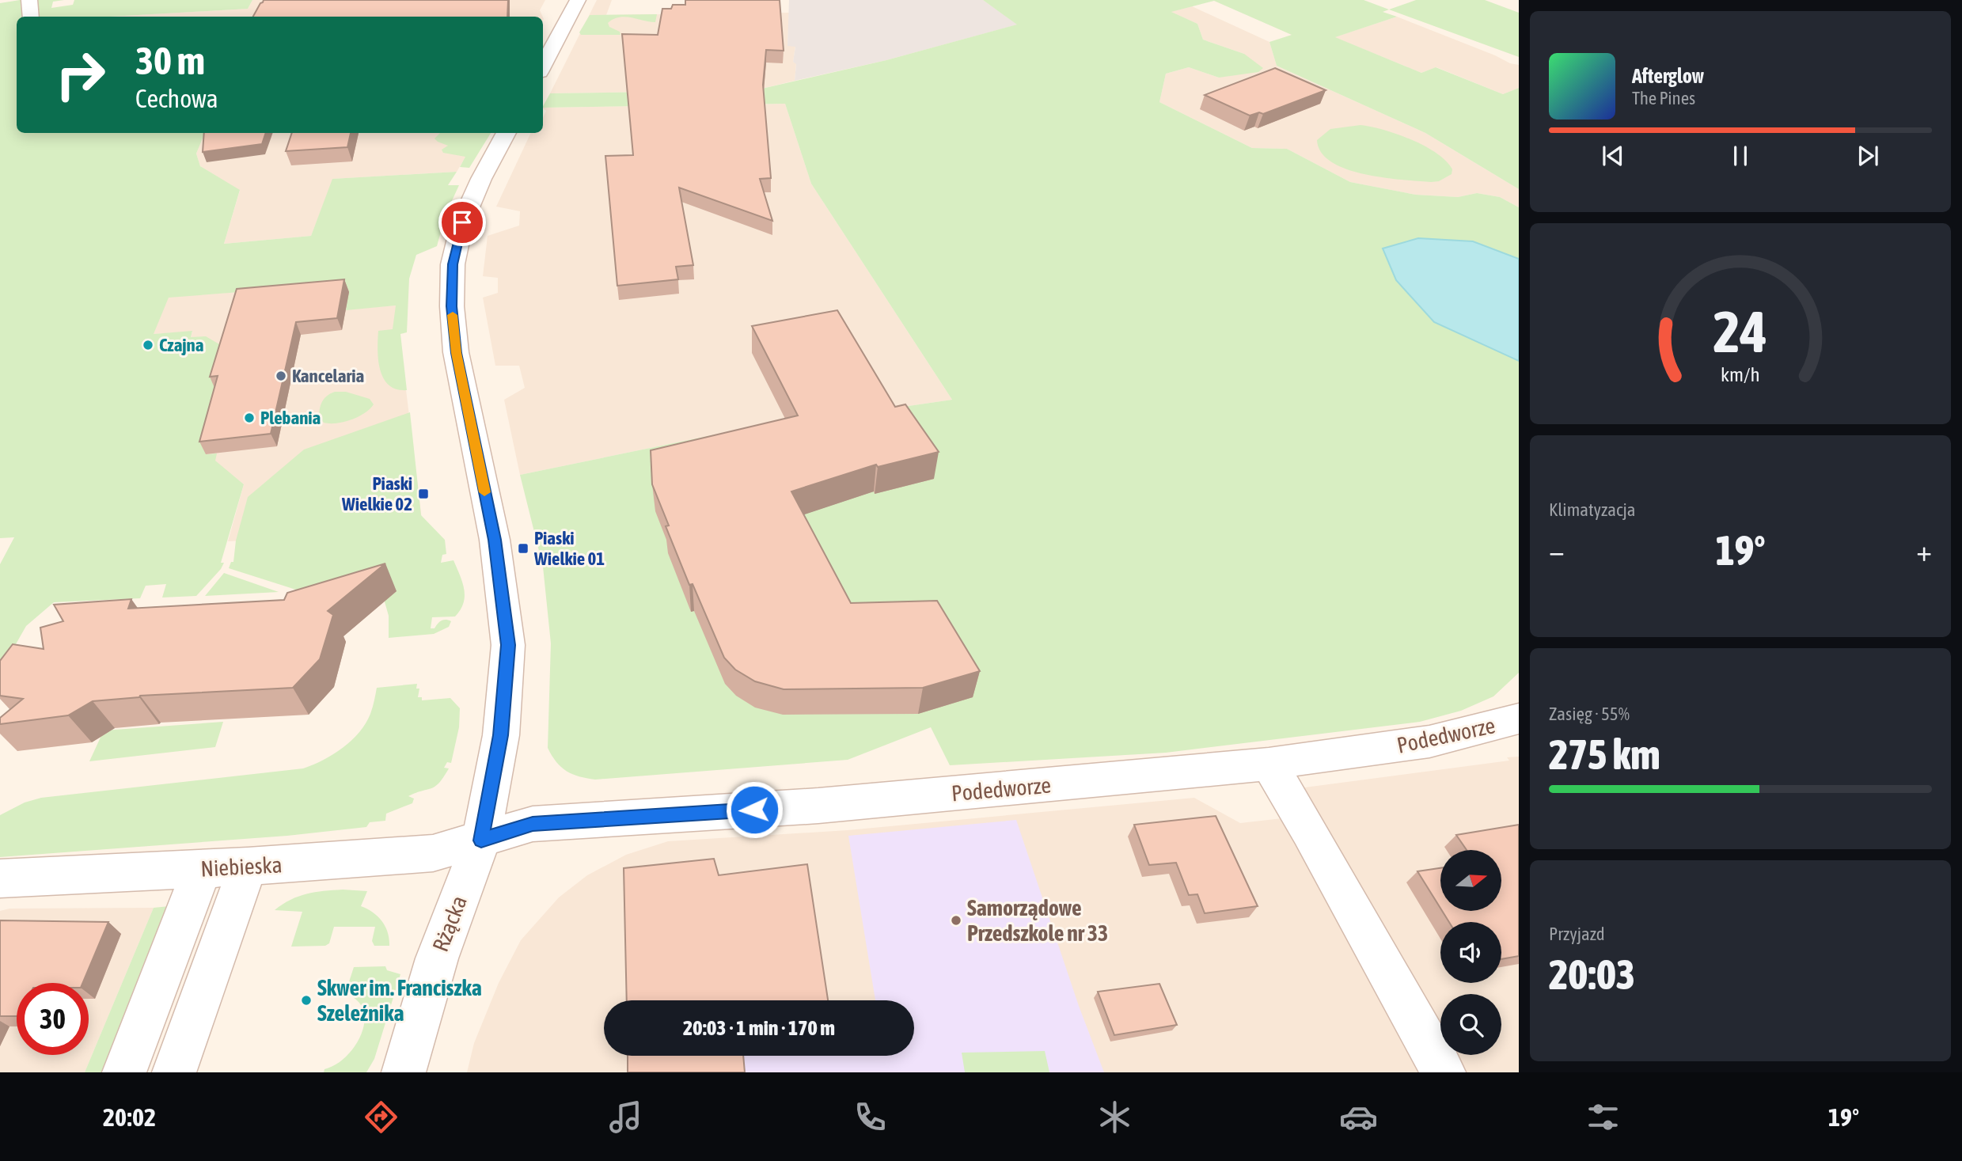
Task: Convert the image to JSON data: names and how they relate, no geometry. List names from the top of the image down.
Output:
{
  "streets": {
    "street": ["Podedworze", "Niebieska", "Rżącka"]
  },
  "crossings": [
    ["Podedworze", "Niebieska"],
    ["Podedworze", "Rżącka"],
    ["Niebieska", "Rżącka"]
  ],
  "places": {
    "other": [
      "Czajna",
      "Kancelaria",
      "Plebania",
      "Samorządowe Przedszkole nr 33",
      "Skwer im. Franciszka Szeleźnika"
    ],
    "transit": ["Piaski Wielkie 02", "Piaski Wielkie 01"]
  },
  "north": "right",
  "page": {
    "turn": ["30 m", "Cechowa"],
    "song": ["Afterglow", "The Pines"],
    "tile": [
      "Klimatyzacja",
      ["Zasięg · 55%", "275 km"],
      ["Przyjazd", "20:03"]
    ],
    "heat": ["−", "19°", "+"],
    "limit": "30",
    "trip": "20:03 · 1 min · 170 m",
    "tabs": ["20:02", "19°"],
    "gauge": ["24", "km/h"]
  }
}
